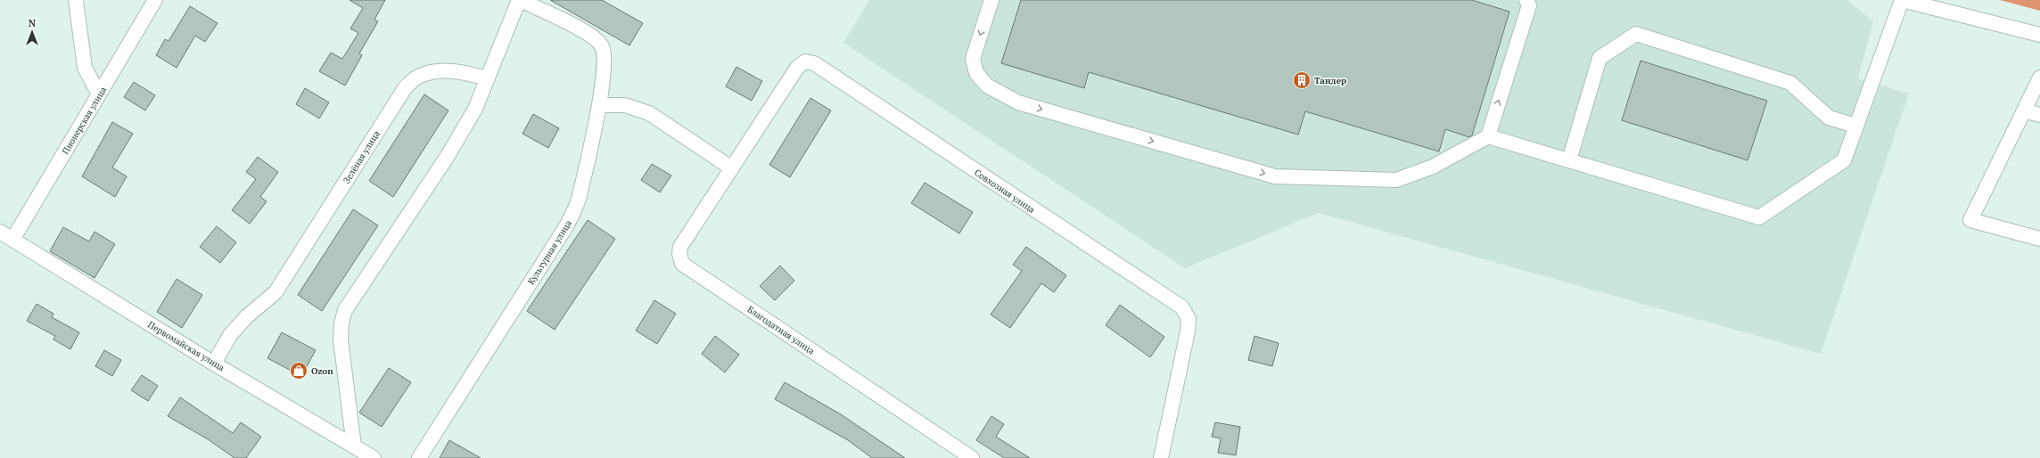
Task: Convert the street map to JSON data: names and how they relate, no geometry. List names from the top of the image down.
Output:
{
  "streets": {
    "street": [
      "Пионерская улица",
      "Зелёная улица",
      "Совхозная улица",
      "Культурная улица",
      "Благодатная улица",
      "Первомайская улица"
    ]
  },
  "crossings": [
    ["Пионерская улица", "Первомайская улица"],
    ["Зелёная улица", "Первомайская улица"],
    ["Совхозная улица", "Благодатная улица"]
  ],
  "places": {
    "building": ["Тандер"],
    "shop": ["Ozon"]
  },
  "north": "top"
}
